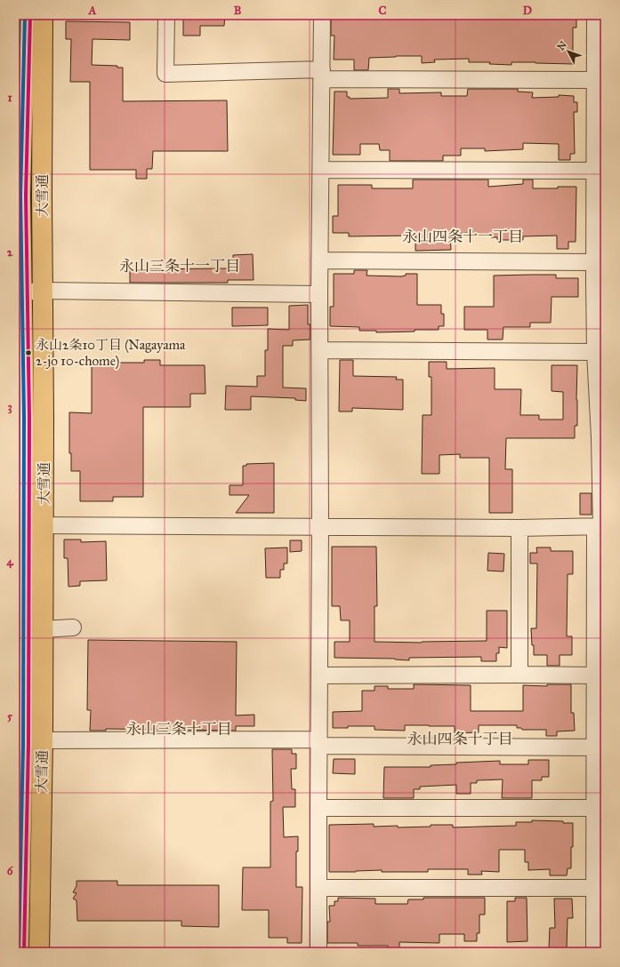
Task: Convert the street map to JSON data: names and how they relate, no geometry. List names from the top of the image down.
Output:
{
  "streets": {
    "highway": ["大雪通"]
  },
  "districts": [
    "永山四条十一丁目",
    "永山三条十一丁目",
    "永山三条十丁目",
    "永山四条十丁目"
  ],
  "places": ["永山2条10丁目 (Nagayama 2-jo 10-chome)"],
  "north": "top left",
  "grid": {
    "columns": [
      "A",
      "B",
      "C",
      "D"
    ],
    "rows": [
      "1",
      "2",
      "3",
      "4",
      "5",
      "6"
    ]
  }
}
